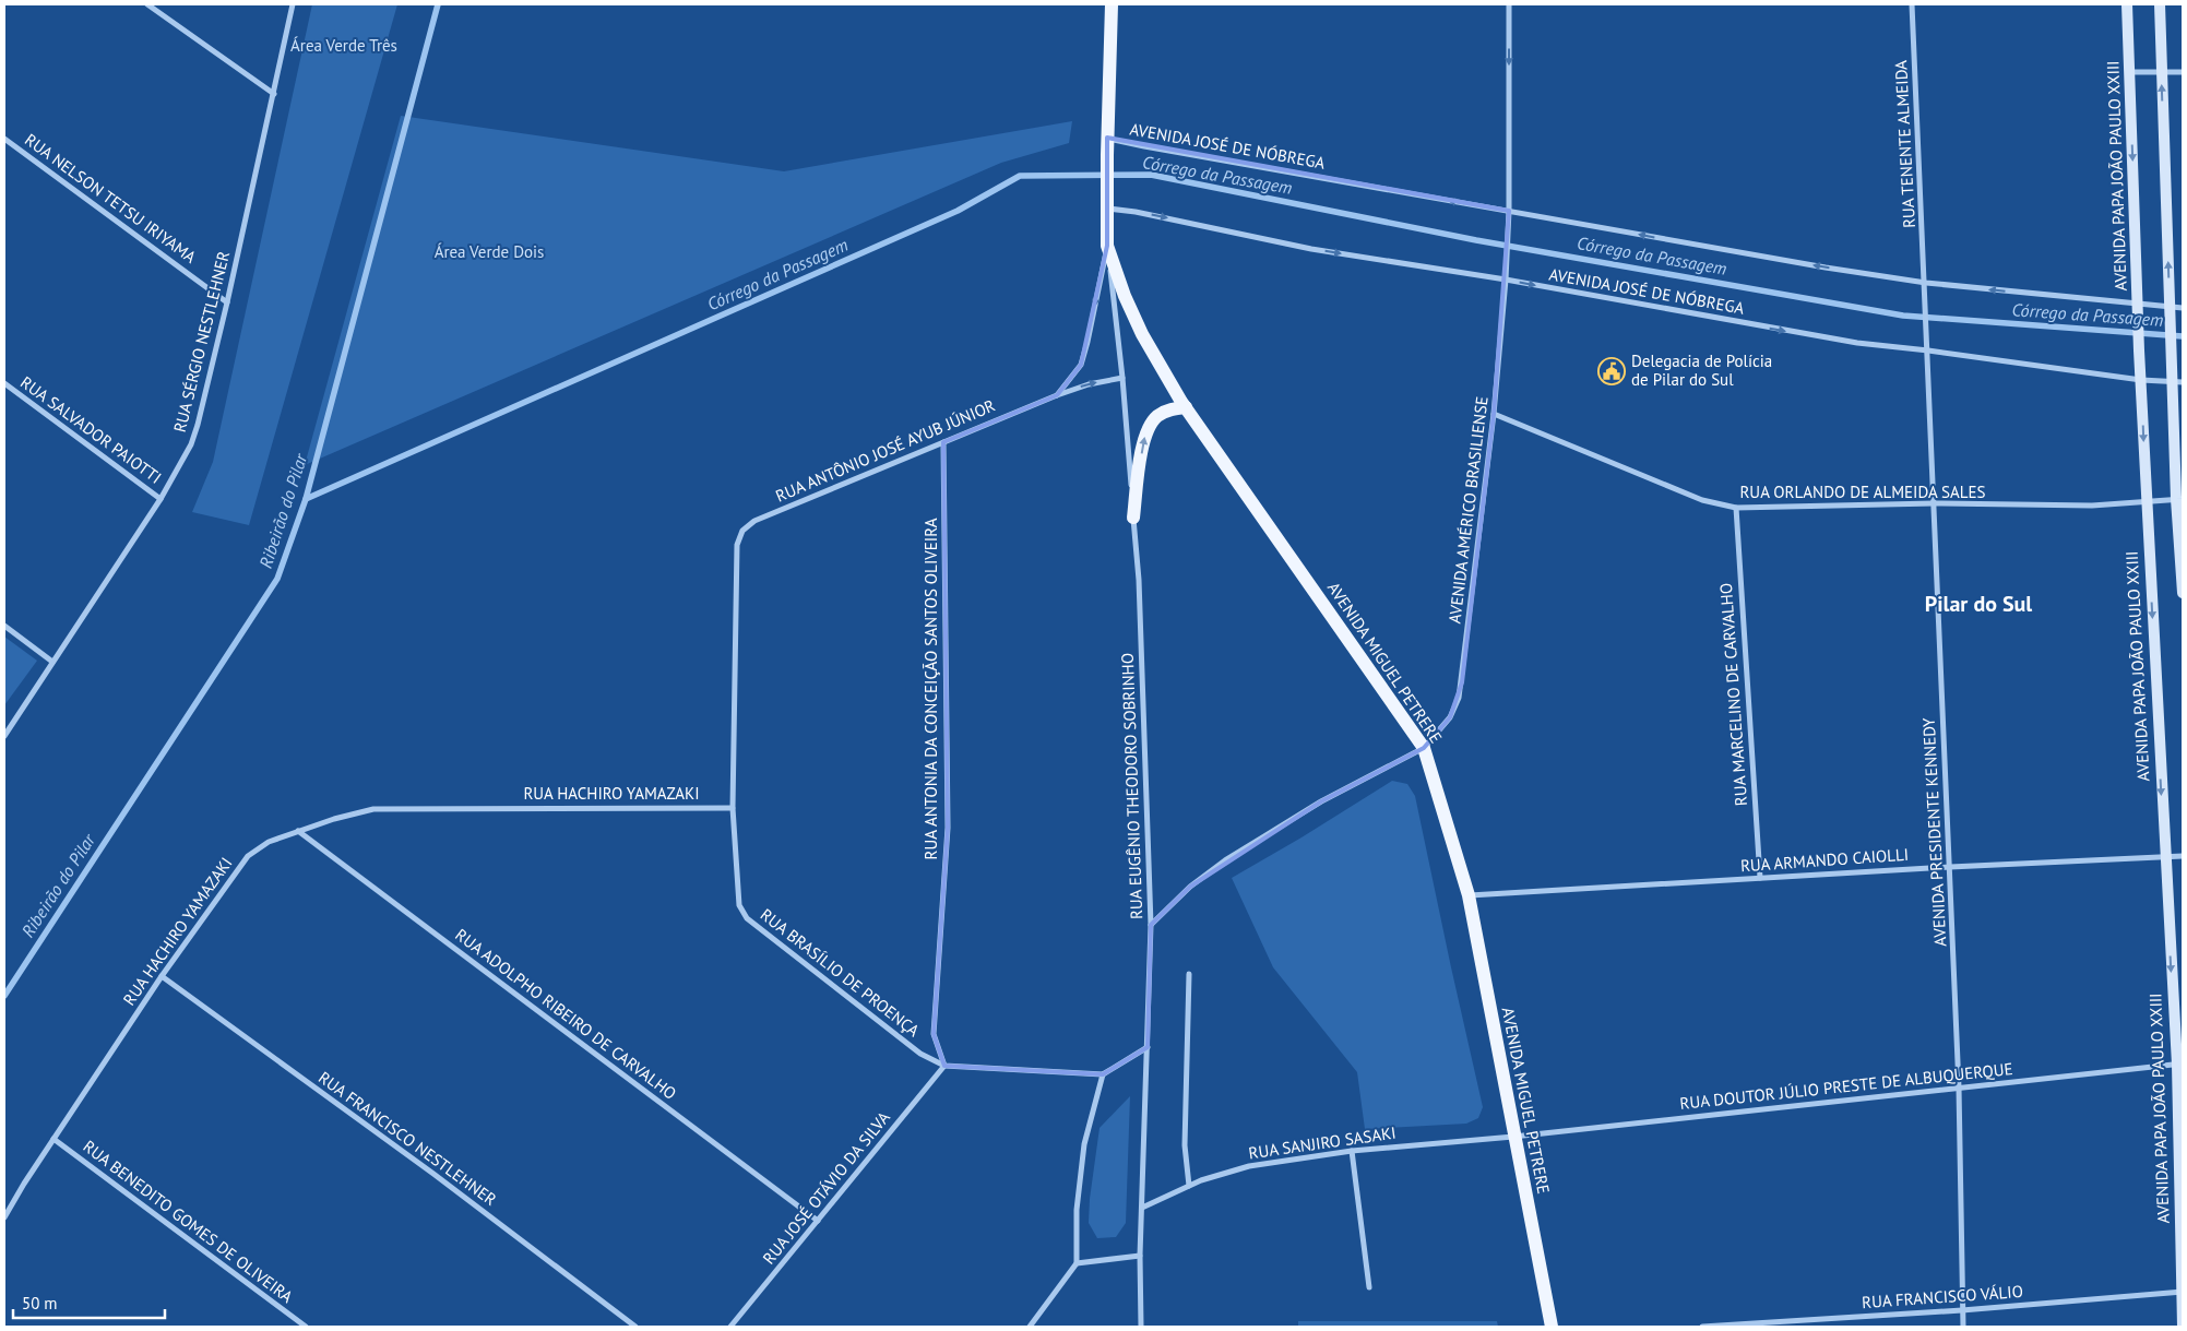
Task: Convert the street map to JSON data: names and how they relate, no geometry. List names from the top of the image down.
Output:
{
  "streets": {
    "main road": ["AVENIDA PAPA JOÃO PAULO XXIII", "AVENIDA MIGUEL PETRERE"],
    "street": [
      "RUA TENENTE ALMEIDA",
      "AVENIDA JOSÉ DE NÓBREGA",
      "RUA NELSON TETSU IRIYAMA",
      "RUA SÉRGIO NESTLEHNER",
      "RUA SALVADOR PAIOTTI",
      "RUA ANTÔNIO JOSÉ AYUB JÚNIOR",
      "RUA ORLANDO DE ALMEIDA SALES",
      "AVENIDA AMÉRICO BRASILIENSE",
      "RUA ANTONIA DA CONCEIÇÃO SANTOS OLIVEIRA",
      "RUA MARCELINO DE CARVALHO",
      "RUA EUGÊNIO THEODORO SOBRINHO",
      "RUA HACHIRO YAMAZAKI",
      "AVENIDA PRESIDENTE KENNEDY",
      "RUA ARMANDO CAIOLLI",
      "RUA BRASÍLIO DE PROENÇA",
      "RUA ADOLPHO RIBEIRO DE CARVALHO",
      "RUA DOUTOR JÚLIO PRESTE DE ALBUQUERQUE",
      "RUA FRANCISCO NESTLEHNER",
      "RUA SANJIRO SASAKI",
      "RUA JOSÉ OTÁVIO DA SILVA",
      "RUA BENEDITO GOMES DE OLIVEIRA",
      "RUA FRANCISCO VÁLIO"
    ]
  },
  "crossings": [
    ["RUA TENENTE ALMEIDA", "AVENIDA JOSÉ DE NÓBREGA"],
    ["RUA TENENTE ALMEIDA", "AVENIDA PRESIDENTE KENNEDY"],
    ["AVENIDA JOSÉ DE NÓBREGA", "AVENIDA PAPA JOÃO PAULO XXIII"],
    ["AVENIDA JOSÉ DE NÓBREGA", "AVENIDA AMÉRICO BRASILIENSE"],
    ["AVENIDA JOSÉ DE NÓBREGA", "AVENIDA MIGUEL PETRERE"],
    ["AVENIDA JOSÉ DE NÓBREGA", "AVENIDA PRESIDENTE KENNEDY"],
    ["AVENIDA PAPA JOÃO PAULO XXIII", "RUA ORLANDO DE ALMEIDA SALES"],
    ["AVENIDA PAPA JOÃO PAULO XXIII", "RUA ARMANDO CAIOLLI"],
    ["AVENIDA PAPA JOÃO PAULO XXIII", "RUA DOUTOR JÚLIO PRESTE DE ALBUQUERQUE"],
    ["AVENIDA PAPA JOÃO PAULO XXIII", "RUA FRANCISCO VÁLIO"],
    ["RUA NELSON TETSU IRIYAMA", "RUA SÉRGIO NESTLEHNER"],
    ["RUA SÉRGIO NESTLEHNER", "RUA SALVADOR PAIOTTI"],
    ["RUA ANTÔNIO JOSÉ AYUB JÚNIOR", "AVENIDA MIGUEL PETRERE"],
    ["RUA ANTÔNIO JOSÉ AYUB JÚNIOR", "RUA ANTONIA DA CONCEIÇÃO SANTOS OLIVEIRA"],
    ["RUA ANTÔNIO JOSÉ AYUB JÚNIOR", "RUA EUGÊNIO THEODORO SOBRINHO"],
    ["RUA ANTÔNIO JOSÉ AYUB JÚNIOR", "RUA BRASÍLIO DE PROENÇA"],
    ["RUA ORLANDO DE ALMEIDA SALES", "AVENIDA AMÉRICO BRASILIENSE"],
    ["RUA ORLANDO DE ALMEIDA SALES", "RUA MARCELINO DE CARVALHO"],
    ["RUA ORLANDO DE ALMEIDA SALES", "AVENIDA PRESIDENTE KENNEDY"],
    ["AVENIDA AMÉRICO BRASILIENSE", "AVENIDA MIGUEL PETRERE"],
    ["AVENIDA MIGUEL PETRERE", "RUA EUGÊNIO THEODORO SOBRINHO"],
    ["AVENIDA MIGUEL PETRERE", "RUA ARMANDO CAIOLLI"],
    ["AVENIDA MIGUEL PETRERE", "RUA DOUTOR JÚLIO PRESTE DE ALBUQUERQUE"],
    ["AVENIDA MIGUEL PETRERE", "RUA SANJIRO SASAKI"],
    ["RUA ANTONIA DA CONCEIÇÃO SANTOS OLIVEIRA", "RUA BRASÍLIO DE PROENÇA"],
    ["RUA ANTONIA DA CONCEIÇÃO SANTOS OLIVEIRA", "RUA JOSÉ OTÁVIO DA SILVA"],
    ["RUA MARCELINO DE CARVALHO", "RUA ARMANDO CAIOLLI"],
    ["RUA EUGÊNIO THEODORO SOBRINHO", "RUA SANJIRO SASAKI"],
    ["RUA HACHIRO YAMAZAKI", "RUA BRASÍLIO DE PROENÇA"],
    ["RUA HACHIRO YAMAZAKI", "RUA ADOLPHO RIBEIRO DE CARVALHO"],
    ["RUA HACHIRO YAMAZAKI", "RUA FRANCISCO NESTLEHNER"],
    ["RUA HACHIRO YAMAZAKI", "RUA BENEDITO GOMES DE OLIVEIRA"],
    ["AVENIDA PRESIDENTE KENNEDY", "RUA ARMANDO CAIOLLI"],
    ["AVENIDA PRESIDENTE KENNEDY", "RUA DOUTOR JÚLIO PRESTE DE ALBUQUERQUE"],
    ["AVENIDA PRESIDENTE KENNEDY", "RUA FRANCISCO VÁLIO"],
    ["RUA BRASÍLIO DE PROENÇA", "RUA JOSÉ OTÁVIO DA SILVA"],
    ["RUA ADOLPHO RIBEIRO DE CARVALHO", "RUA JOSÉ OTÁVIO DA SILVA"],
    ["RUA DOUTOR JÚLIO PRESTE DE ALBUQUERQUE", "RUA SANJIRO SASAKI"]
  ],
  "districts": ["Pilar do Sul"],
  "water": ["Córrego da Passagem", "Ribeirão do Pilar"],
  "parks": ["Área Verde Três", "Área Verde Dois"],
  "places": {
    "public building": ["Delegacia de Polícia de Pilar do Sul"]
  },
  "scale_bar": "50 m"
}
